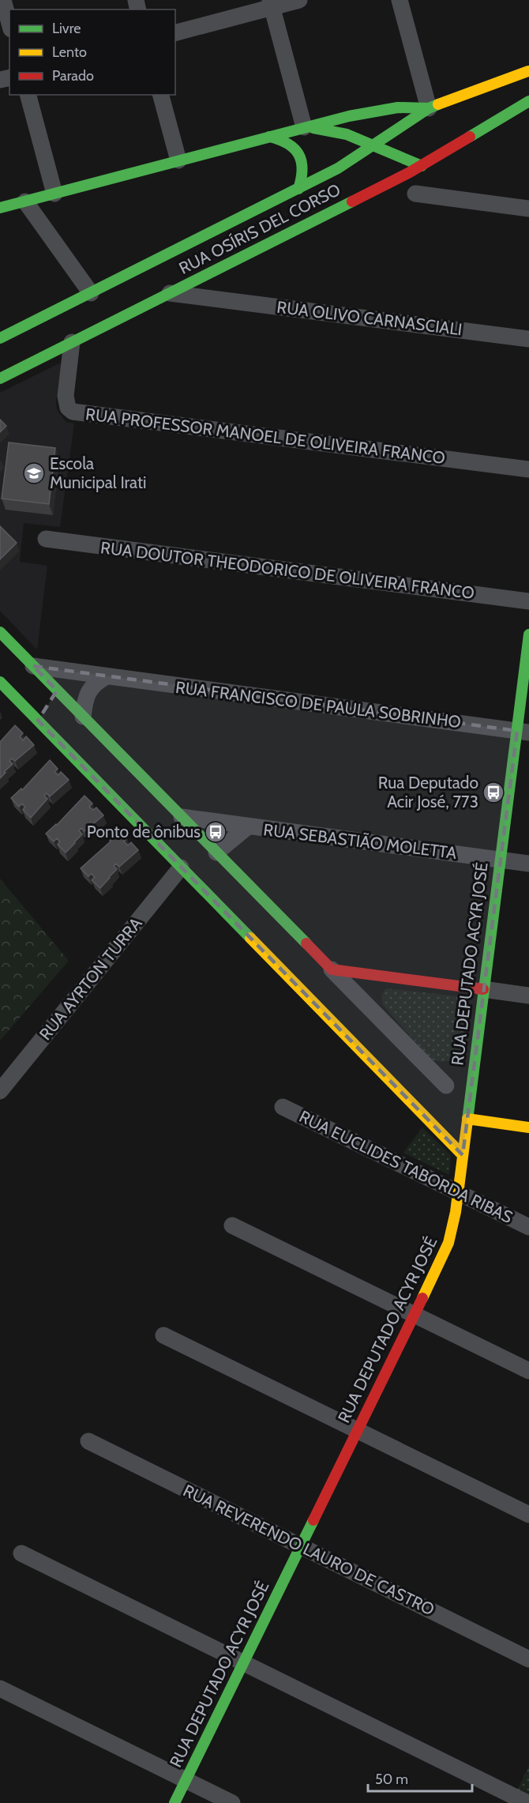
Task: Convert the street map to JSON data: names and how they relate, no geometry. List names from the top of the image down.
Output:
{
  "streets": {
    "street": [
      "RUA OSÍRIS DEL CORSO",
      "RUA OLIVO CARNASCIALI",
      "RUA PROFESSOR MANOEL DE OLIVEIRA FRANCO",
      "RUA DOUTOR THEODORICO DE OLIVEIRA FRANCO",
      "RUA FRANCISCO DE PAULA SOBRINHO",
      "RUA SEBASTIÃO MOLETTA",
      "RUA DEPUTADO ACYR JOSÉ",
      "RUA AYRTON TURRA",
      "RUA EUCLIDES TABORDA RIBAS",
      "RUA REVERENDO LAURO DE CASTRO"
    ]
  },
  "crossings": [
    ["RUA OSÍRIS DEL CORSO", "RUA OLIVO CARNASCIALI"],
    ["RUA OSÍRIS DEL CORSO", "RUA PROFESSOR MANOEL DE OLIVEIRA FRANCO"],
    ["RUA FRANCISCO DE PAULA SOBRINHO", "RUA DEPUTADO ACYR JOSÉ"],
    ["RUA SEBASTIÃO MOLETTA", "RUA DEPUTADO ACYR JOSÉ"],
    ["RUA DEPUTADO ACYR JOSÉ", "RUA EUCLIDES TABORDA RIBAS"],
    ["RUA DEPUTADO ACYR JOSÉ", "RUA REVERENDO LAURO DE CASTRO"]
  ],
  "places": {
    "school or university": ["Escola Municipal Irati"],
    "bus stop": ["Rua Deputado Acir José, 773", "Ponto de ônibus"]
  },
  "legend": ["Livre", "Lento", "Parado"],
  "scale_bar": "50 m"
}
